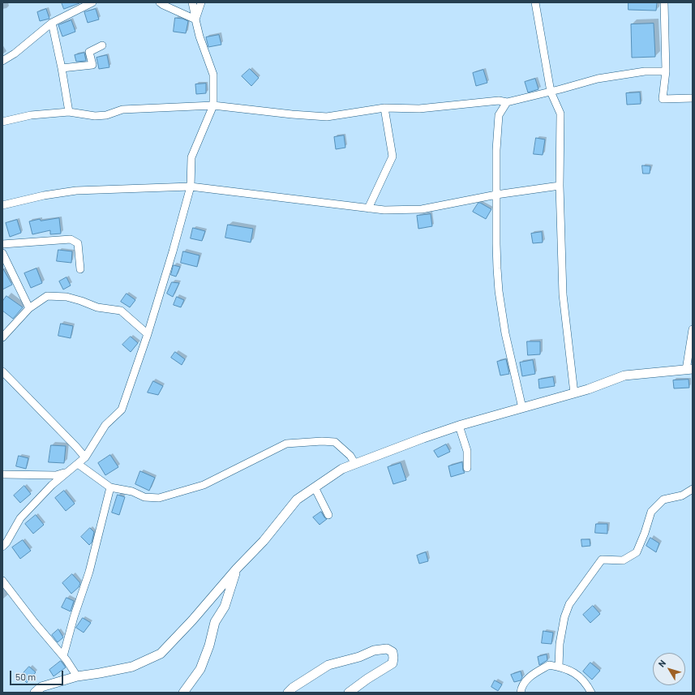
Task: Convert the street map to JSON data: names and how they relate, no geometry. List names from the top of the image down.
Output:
{
  "scale_bar": "50 m",
  "north": "top left"
}
